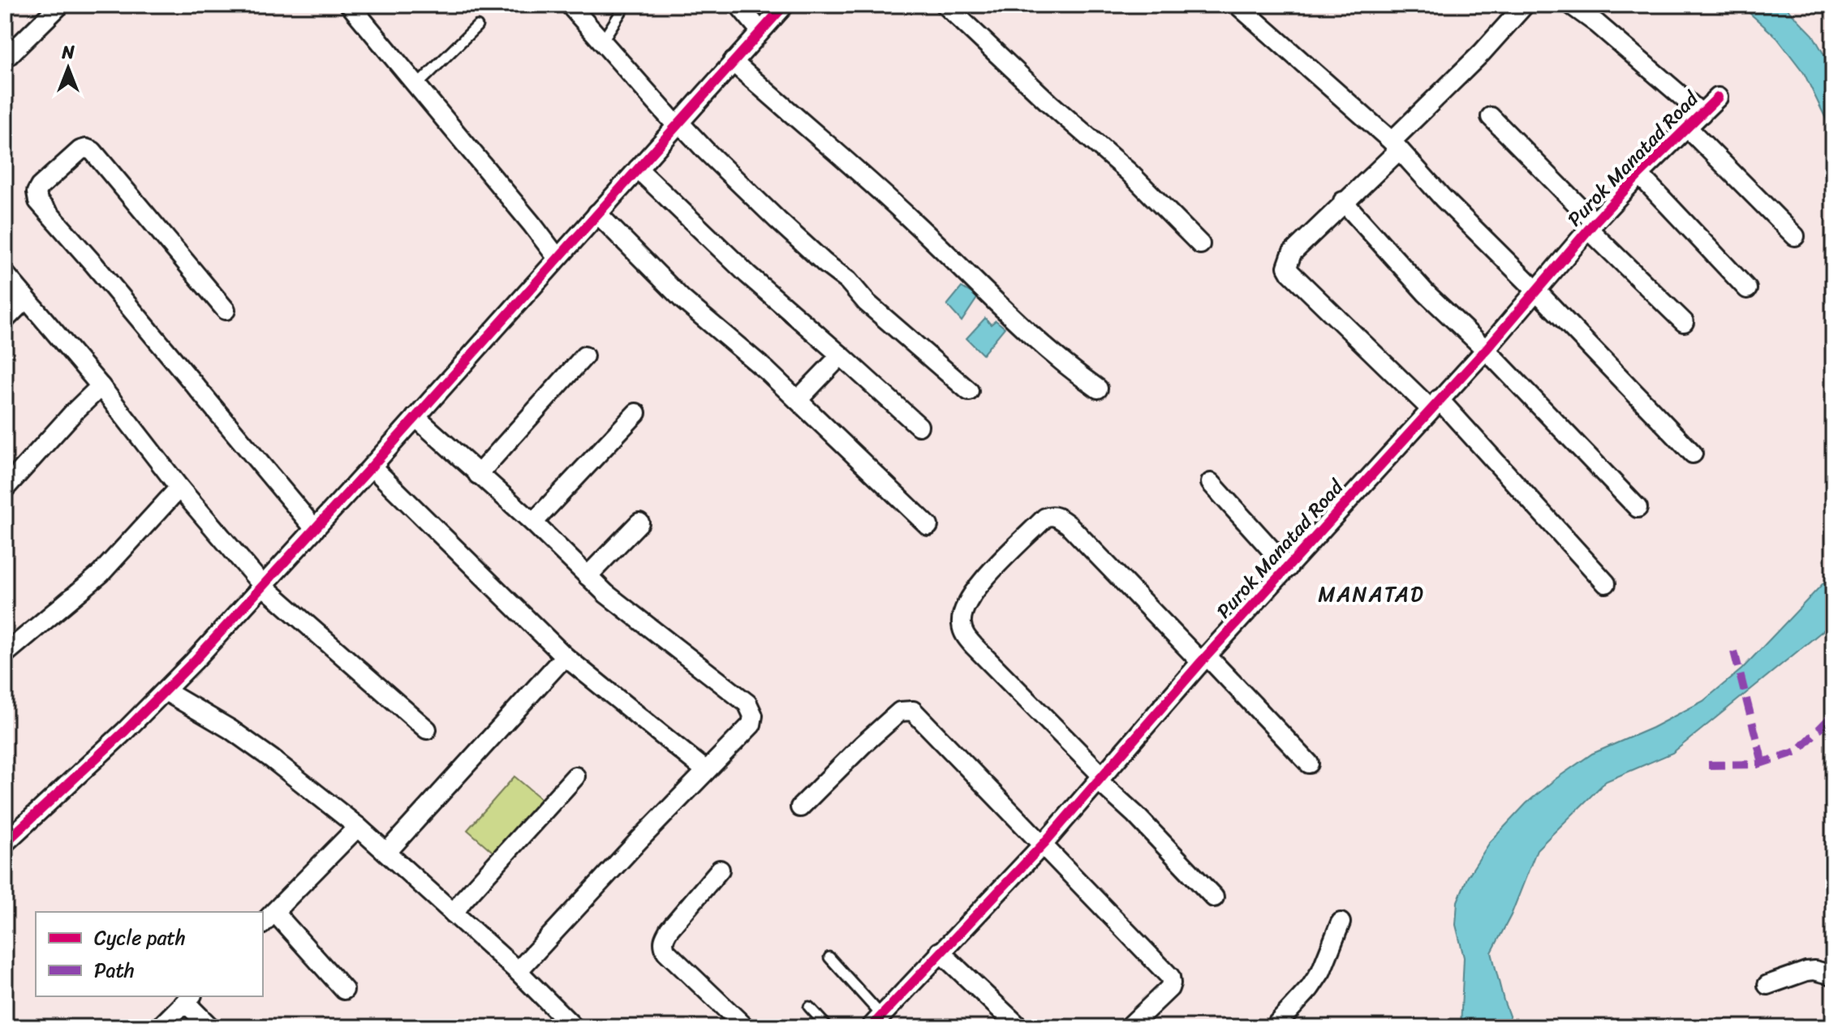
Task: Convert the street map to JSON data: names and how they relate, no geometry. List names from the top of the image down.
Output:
{
  "streets": {
    "street": ["Purok Manatad Road"]
  },
  "districts": ["MANATAD"],
  "legend": ["Cycle path", "Path"],
  "north": "top"
}
